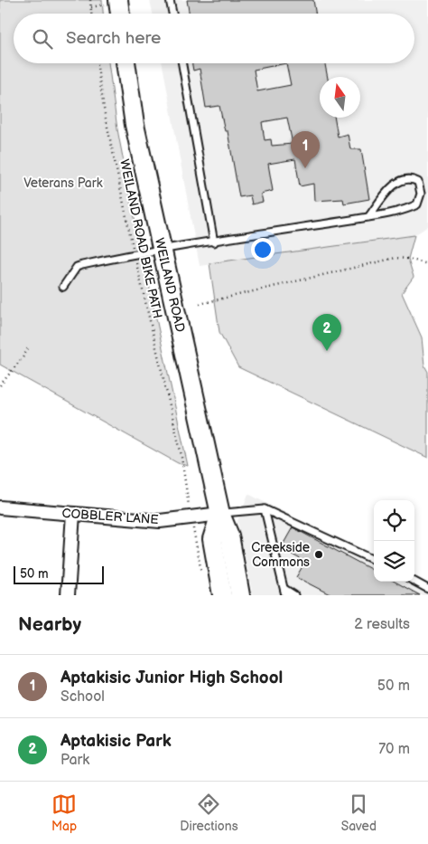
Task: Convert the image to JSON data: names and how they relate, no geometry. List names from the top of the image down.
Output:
{
  "streets": {
    "main road": ["WEILAND ROAD"],
    "street": ["COBBLER LANE"],
    "path": ["WEILAND ROAD BIKE PATH"]
  },
  "crossings": [
    ["WEILAND ROAD", "COBBLER LANE"]
  ],
  "parks": ["Veterans Park"],
  "places": ["Creekside Commons"],
  "scale_bar": "50 m",
  "north": "top",
  "page": {
    "search": "Search here",
    "pins": ["1", "2"],
    "scale": "50 m",
    "heading": ["Nearby", "2 results"],
    "list": [
      {
        "mark": "1",
        "name": "Aptakisic Junior High School",
        "note": "School",
        "value": "50 m"
      },
      {
        "mark": "2",
        "name": "Aptakisic Park",
        "note": "Park",
        "value": "70 m"
      }
    ],
    "nav": ["Map", "Directions", "Saved"]
  }
}
